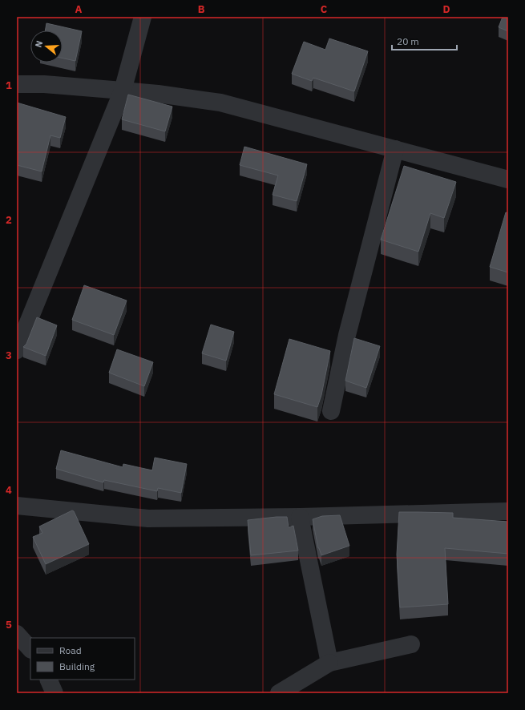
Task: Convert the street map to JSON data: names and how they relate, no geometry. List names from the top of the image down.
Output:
{
  "legend": ["Road", "Building"],
  "scale_bar": "20 m",
  "north": "left",
  "grid": {
    "columns": [
      "A",
      "B",
      "C",
      "D"
    ],
    "rows": [
      "1",
      "2",
      "3",
      "4",
      "5"
    ]
  }
}
